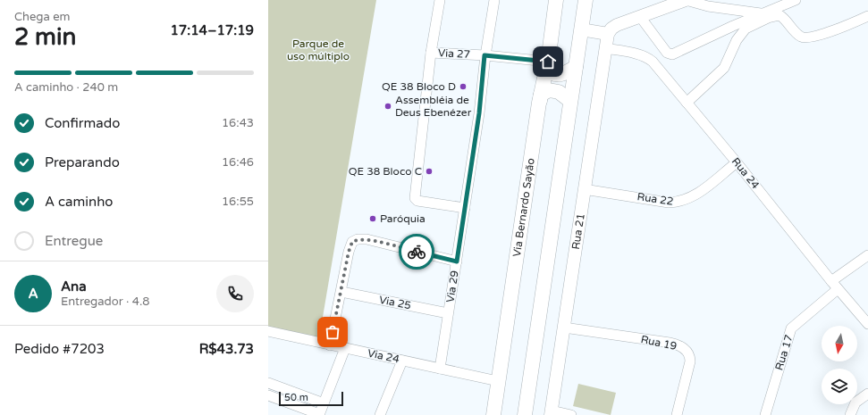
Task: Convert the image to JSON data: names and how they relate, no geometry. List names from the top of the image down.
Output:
{
  "streets": {
    "main road": ["Via Bernardo Sayão"],
    "street": [
      "Via 27",
      "Rua 24",
      "Rua 22",
      "Rua 21",
      "Via 29",
      "Via 25",
      "Rua 19",
      "Rua 17",
      "Via 24"
    ]
  },
  "crossings": [
    ["Via 27", "Via 29"],
    ["Rua 24", "Rua 22"],
    ["Rua 24", "Rua 21"],
    ["Rua 24", "Rua 17"],
    ["Rua 22", "Rua 21"],
    ["Via Bernardo Sayão", "Via 24"],
    ["Rua 21", "Rua 19"],
    ["Via 29", "Via 25"],
    ["Via 29", "Via 24"]
  ],
  "parks": ["Parque de uso múltiplo"],
  "places": [
    "QE 38 Bloco D",
    "Assembléia de Deus Ebenézer",
    "QE 38 Bloco C",
    "Paróquia"
  ],
  "scale_bar": "50 m",
  "north": "bottom",
  "page": {
    "heading": ["2 min", "Chega em", "17:14–17:19"],
    "panel": [
      "Ana",
      "Entregador · 4.8",
      "Pedido #7203",
      "R$43.73"
    ],
    "bar": "A caminho · 240 m",
    "list": [
      ["Confirmado", "16:43"],
      ["Preparando", "16:46"],
      ["A caminho", "16:55"],
      "Entregue"
    ],
    "round": "A",
    "scale": "50 m"
  }
}
